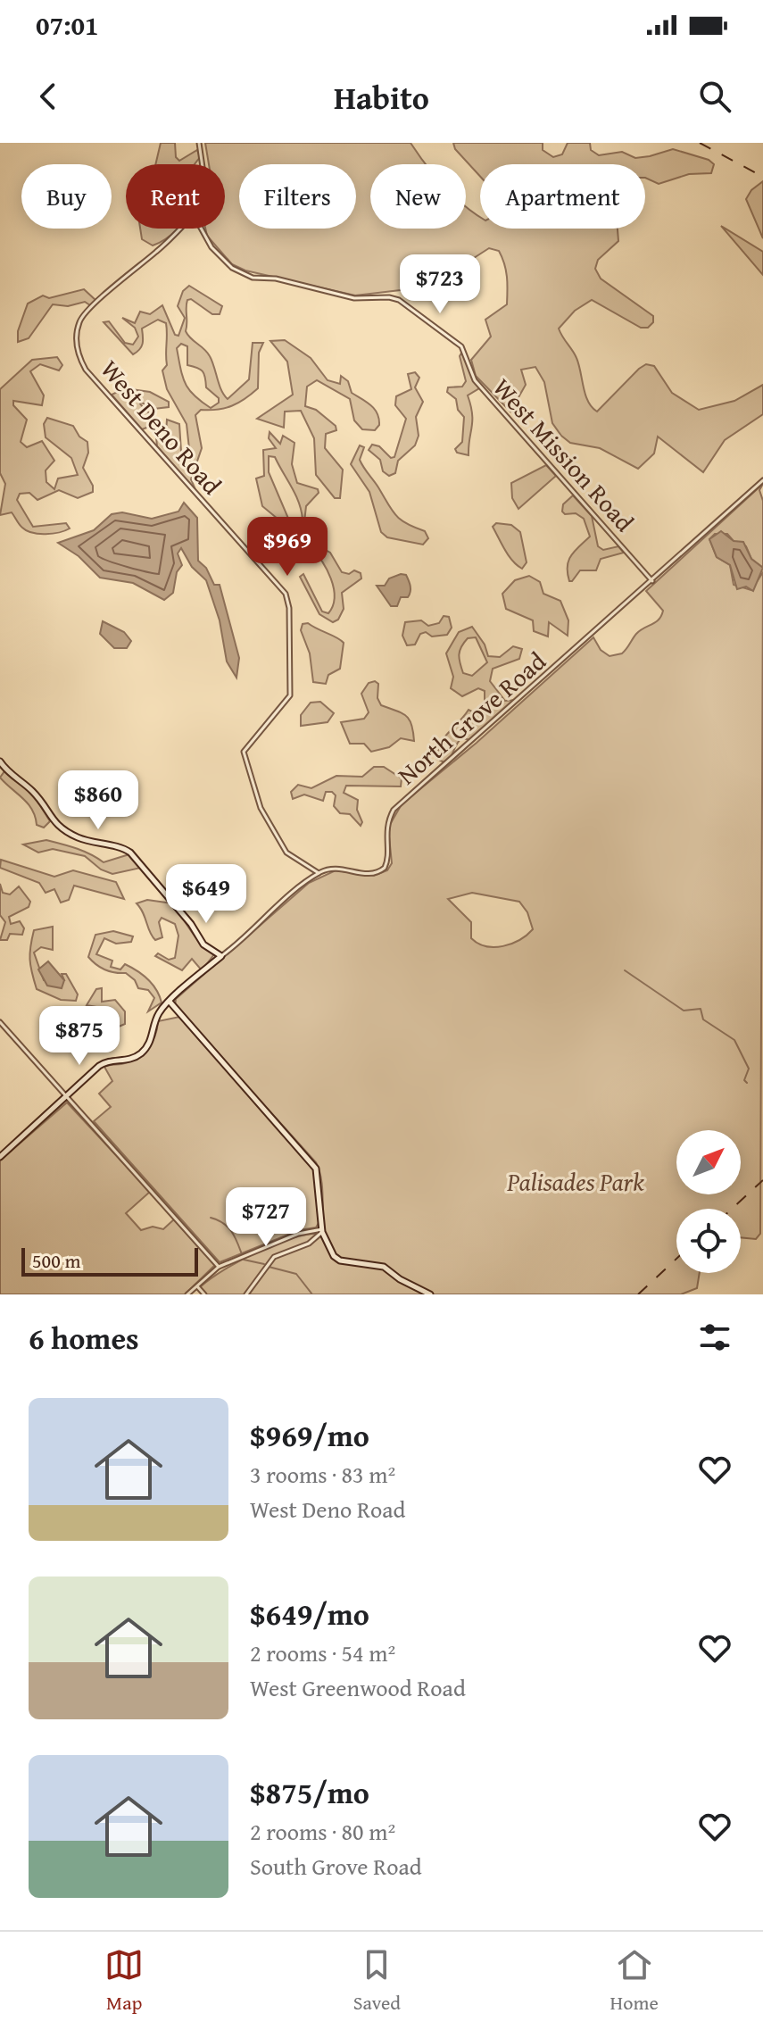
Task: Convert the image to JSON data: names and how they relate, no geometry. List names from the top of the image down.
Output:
{
  "streets": {
    "street": ["West Deno Road", "West Mission Road", "North Grove Road"]
  },
  "crossings": [
    ["West Deno Road", "North Grove Road"],
    ["West Mission Road", "North Grove Road"]
  ],
  "parks": ["Palisades Park"],
  "scale_bar": "500 m",
  "north": "top right",
  "page": {
    "status": "07:01",
    "header": "Habito",
    "chip": [
      "Buy",
      "Rent",
      "Filters",
      "New",
      "Apartment"
    ],
    "price": [
      "$723",
      "$969",
      "$860",
      "$649",
      "$875",
      "$727"
    ],
    "scale": "500 m",
    "heading": "6 homes",
    "list": [
      {
        "name": "$969/mo",
        "note": "3 rooms · 83 m² · West Deno Road"
      },
      {
        "name": "$649/mo",
        "note": "2 rooms · 54 m² · West Greenwood Road"
      },
      {
        "name": "$875/mo",
        "note": "2 rooms · 80 m² · South Grove Road"
      }
    ],
    "tabs": ["Map", "Saved", "Home"]
  }
}
